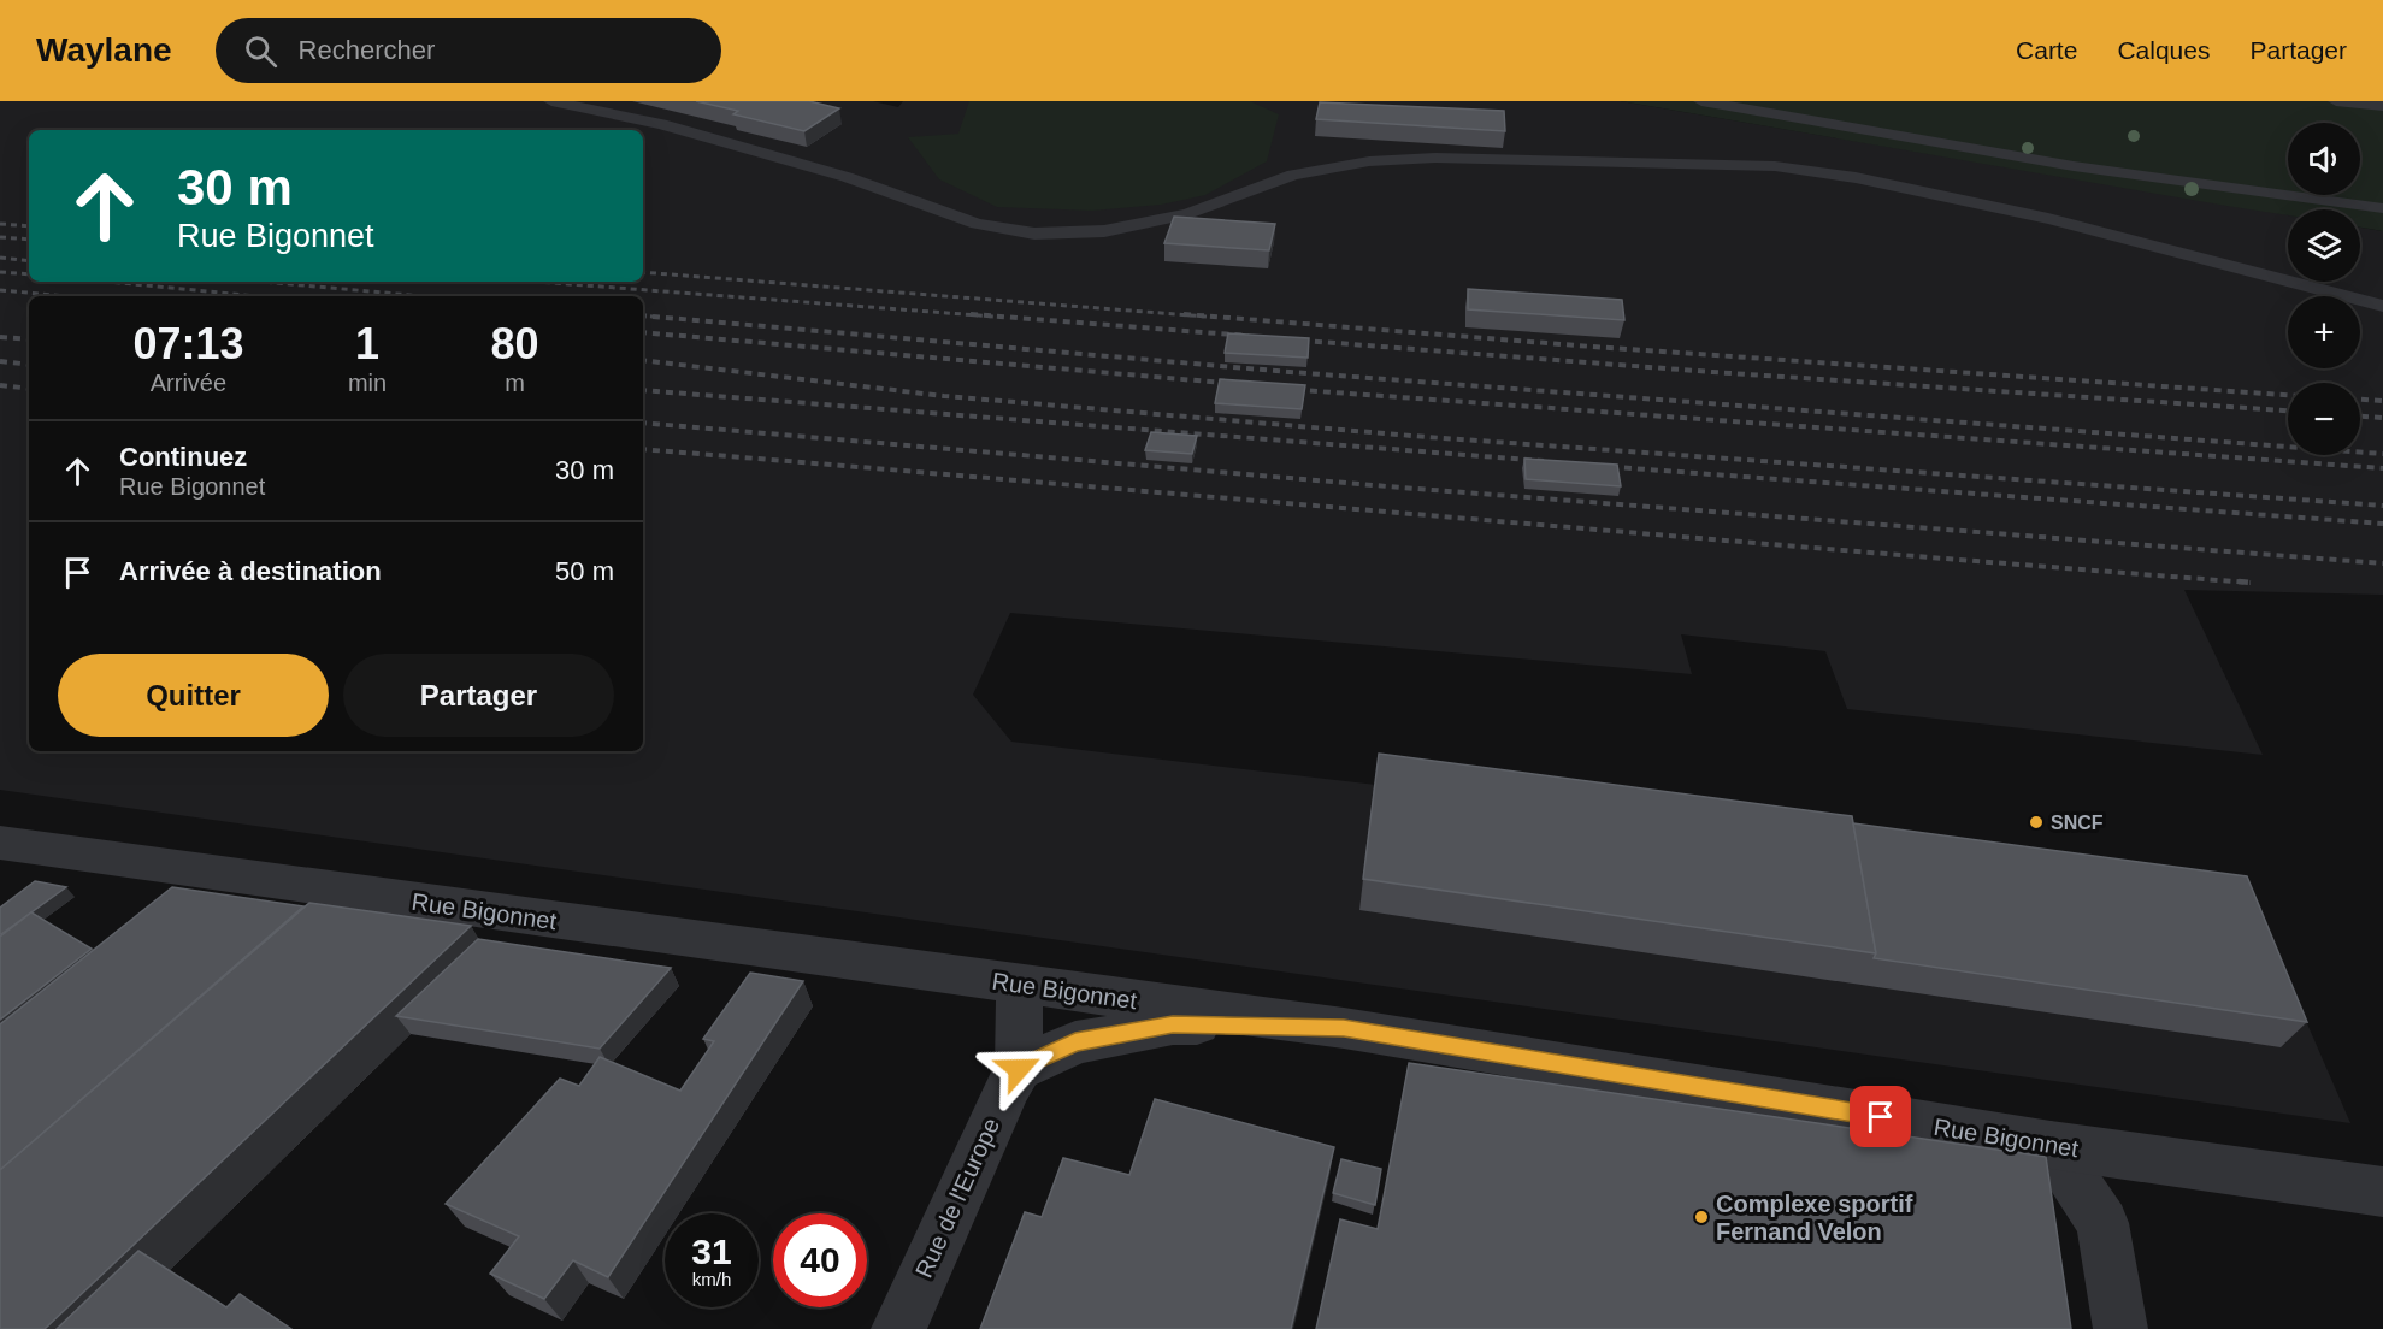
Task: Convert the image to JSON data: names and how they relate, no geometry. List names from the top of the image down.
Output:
{
  "streets": {
    "street": ["Rue Bigonnet", "Rue de l'Europe"]
  },
  "crossings": [
    ["Rue Bigonnet", "Rue de l'Europe"]
  ],
  "places": ["SNCF", "Complexe sportif Fernand Velon"],
  "page": {
    "header": "Waylane",
    "search": "Rechercher",
    "nav": ["Carte", "Calques", "Partager"],
    "map_buttons": ["+", "−"],
    "turn": ["30 m", "Rue Bigonnet"],
    "eta": [
      "07:13",
      "Arrivée",
      "1",
      "min",
      "80",
      "m"
    ],
    "list": [
      {
        "name": "Continuez",
        "note": "Rue Bigonnet",
        "value": "30 m"
      },
      {
        "name": "Arrivée à destination",
        "value": "50 m"
      }
    ],
    "buttons": ["Quitter", "Partager"],
    "speed": "31 km/h",
    "limit": "40"
  }
}
